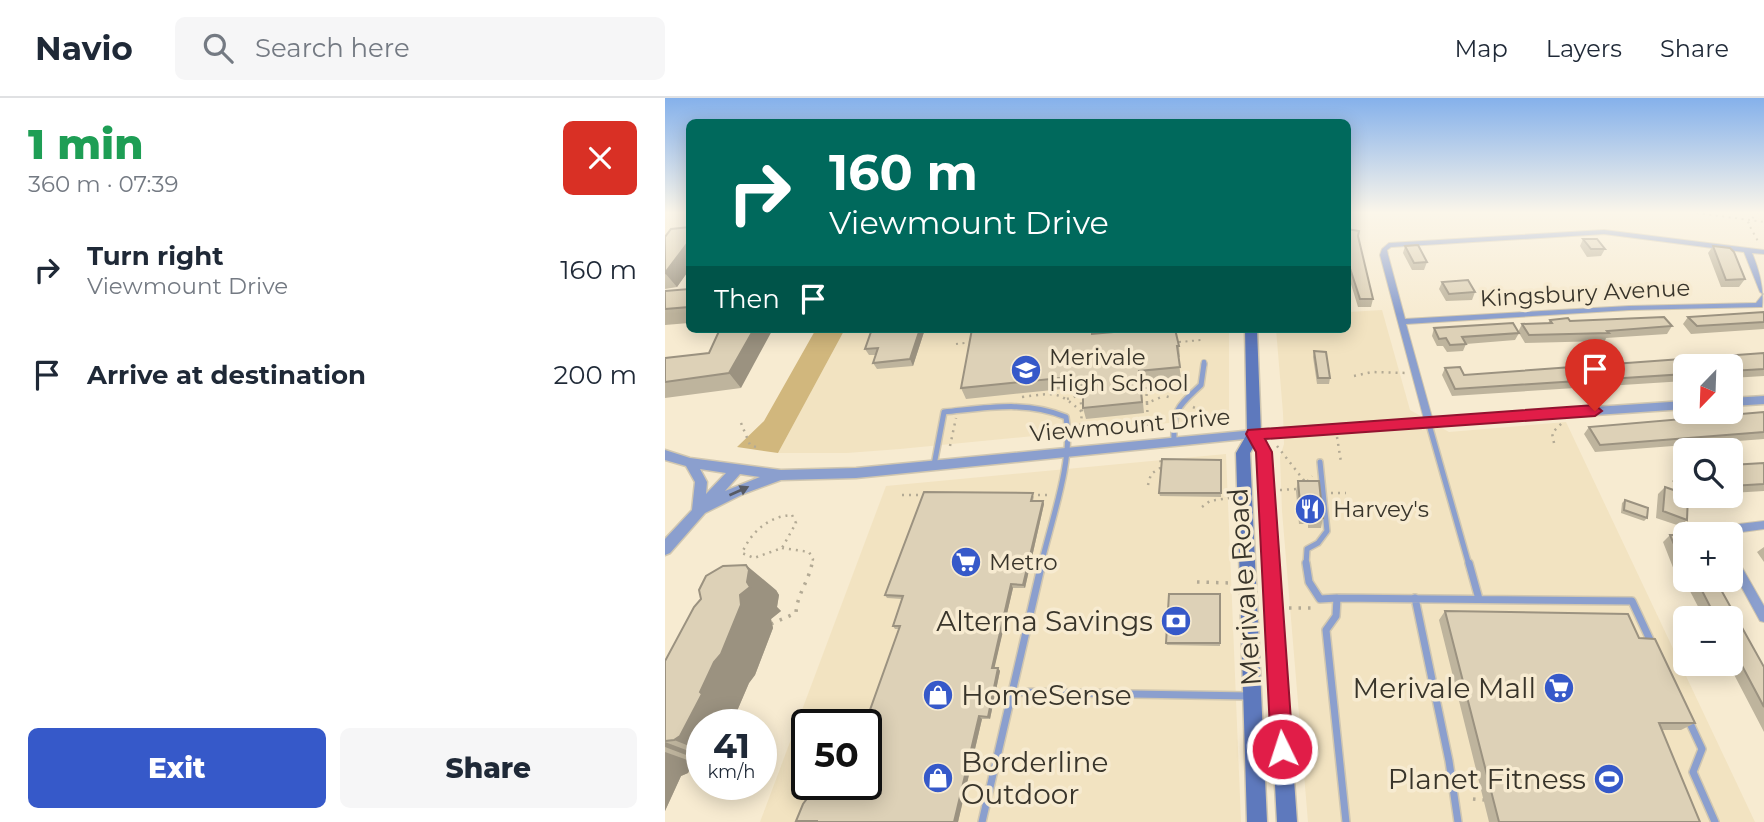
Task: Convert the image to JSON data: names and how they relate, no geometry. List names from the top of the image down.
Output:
{
  "streets": {
    "main road": ["Merivale Road"],
    "street": ["Kingsbury Avenue", "Viewmount Drive"]
  },
  "crossings": [
    ["Viewmount Drive", "Merivale Road"]
  ],
  "places": {
    "school or university": ["Merivale High School"],
    "restaurant": ["Harvey's"],
    "supermarket": ["Metro", "Merivale Mall"],
    "bank": ["Alterna Savings"],
    "shop": ["HomeSense", "Borderline Outdoor"],
    "sports": ["Planet Fitness"]
  },
  "north": "bottom left",
  "page": {
    "header": "Navio",
    "search": "Search here",
    "nav": ["Map", "Layers", "Share"],
    "heading": ["1 min", "360 m · 07:39"],
    "turn": ["160 m", "Viewmount Drive"],
    "list": [
      {
        "name": "Turn right",
        "note": "Viewmount Drive",
        "value": "160 m"
      },
      {
        "name": "Arrive at destination",
        "value": "200 m"
      }
    ],
    "then": "Then",
    "map_buttons": ["+", "−"],
    "speed": "41 km/h",
    "limit": "50",
    "buttons": ["Exit", "Share"]
  }
}
